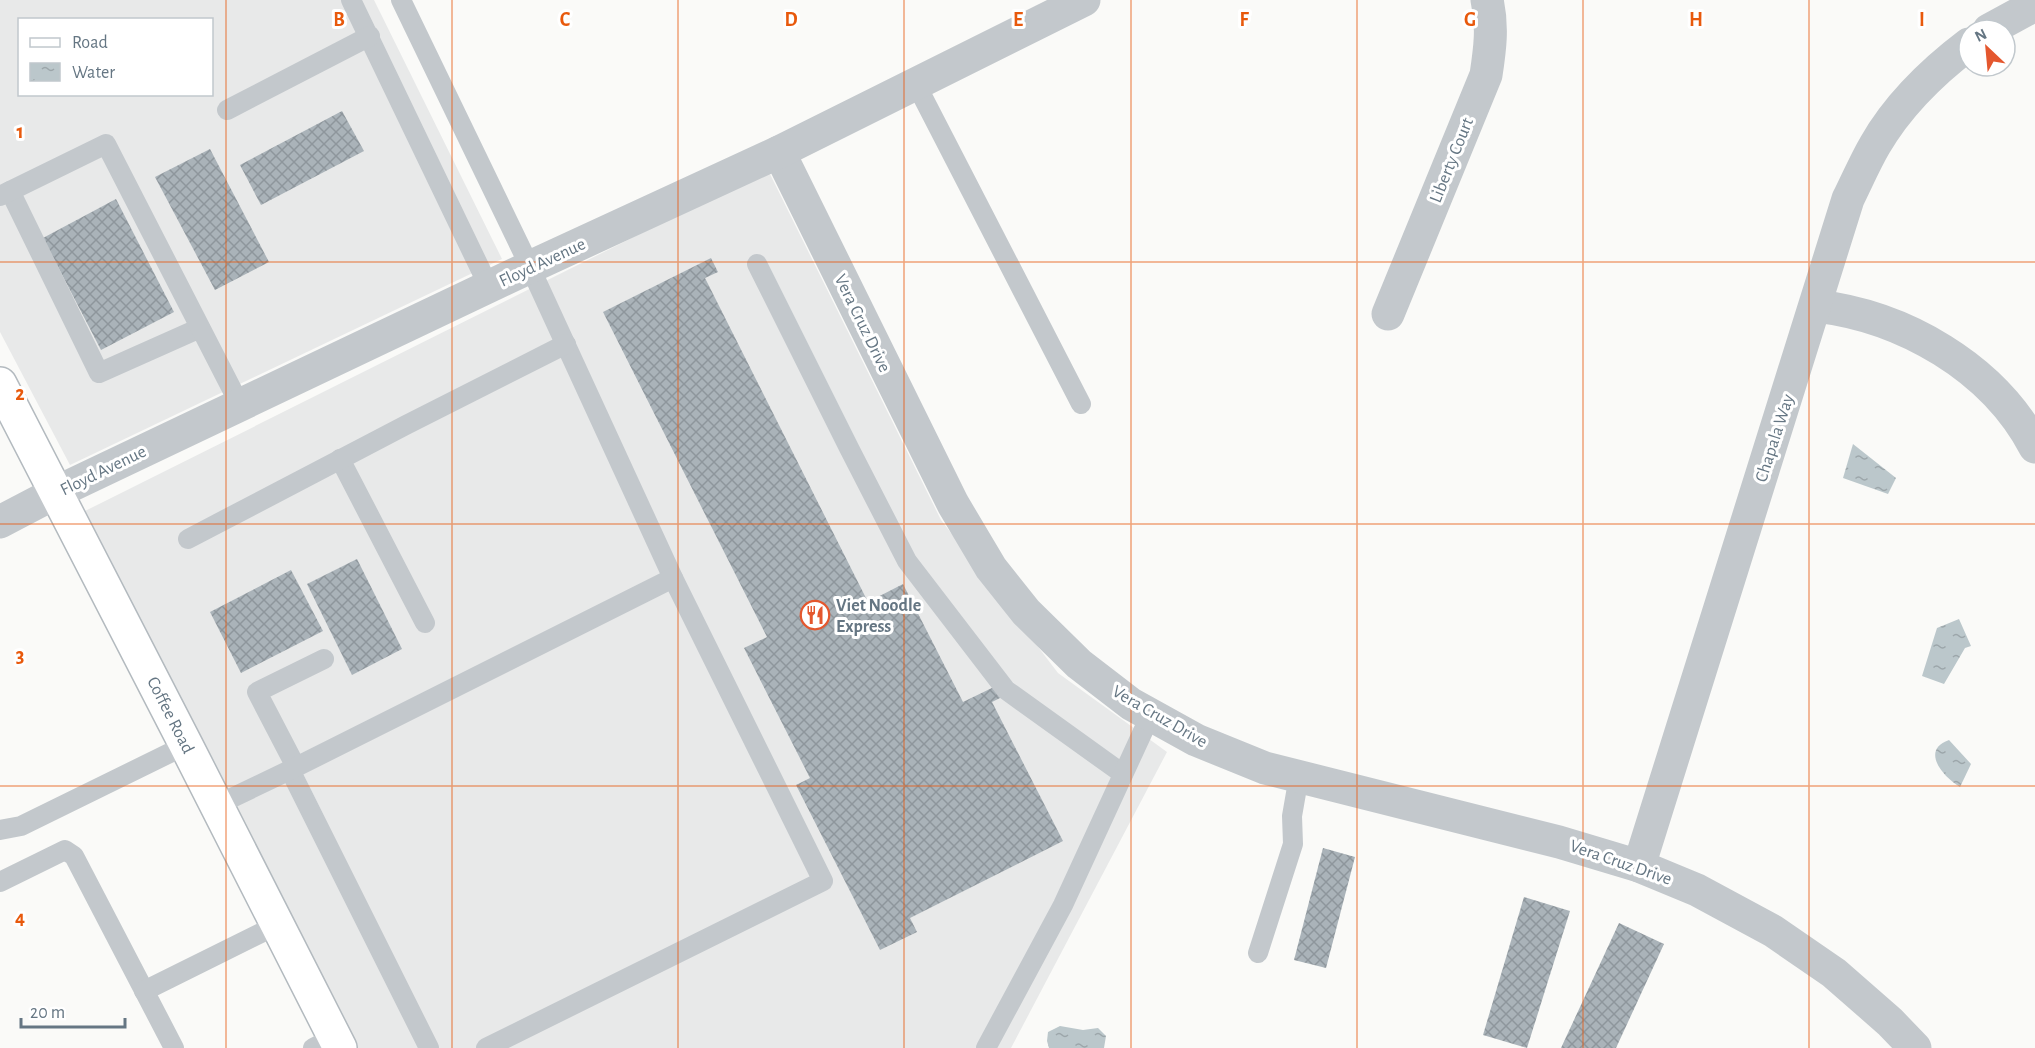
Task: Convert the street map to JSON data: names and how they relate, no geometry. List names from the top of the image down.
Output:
{
  "streets": {
    "main road": ["Coffee Road"],
    "street": [
      "Liberty Court",
      "Floyd Avenue",
      "Vera Cruz Drive",
      "Chapala Way"
    ]
  },
  "crossings": [
    ["Floyd Avenue", "Vera Cruz Drive"],
    ["Floyd Avenue", "Coffee Road"],
    ["Vera Cruz Drive", "Chapala Way"]
  ],
  "places": {
    "restaurant": ["Viet Noodle Express"]
  },
  "legend": ["Road", "Water"],
  "scale_bar": "20 m",
  "north": "top left",
  "grid": {
    "columns": [
      "B",
      "C",
      "D",
      "E",
      "F",
      "G",
      "H",
      "I"
    ],
    "rows": [
      "1",
      "2",
      "3",
      "4"
    ]
  }
}
